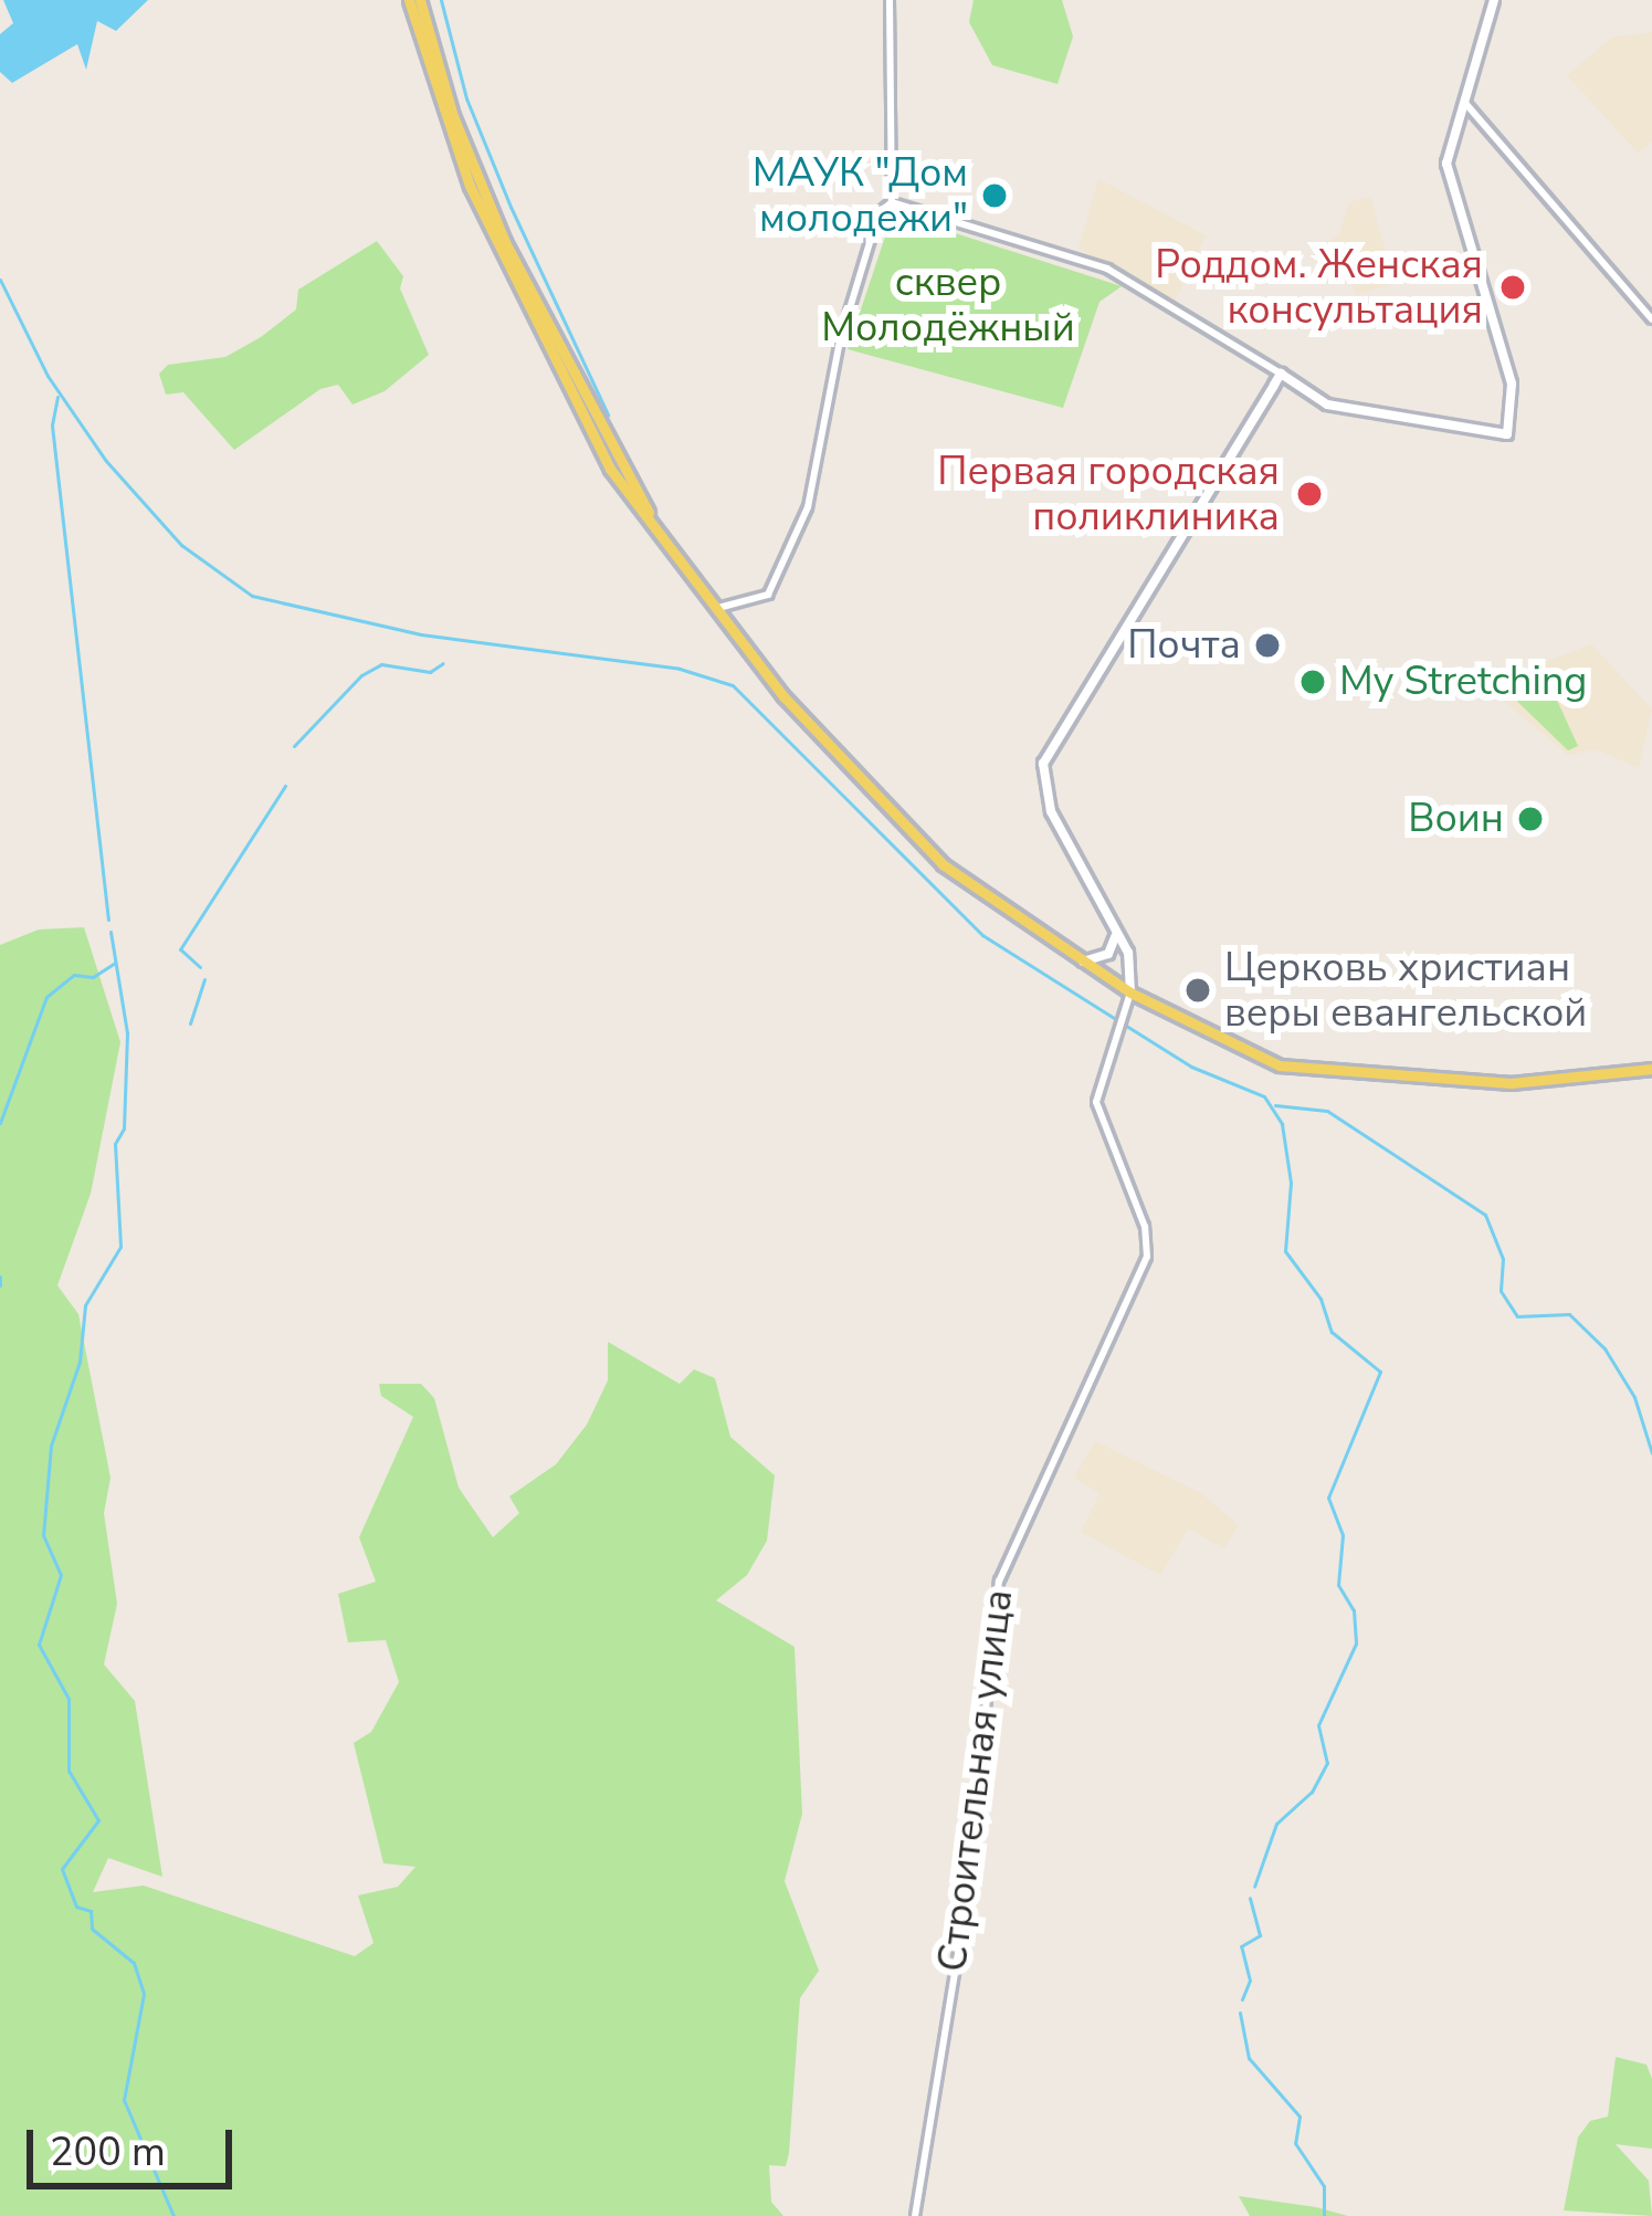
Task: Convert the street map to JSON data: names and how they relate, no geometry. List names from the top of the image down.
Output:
{
  "streets": {
    "street": ["Строительная улица"]
  },
  "parks": ["сквер Молодёжный"],
  "places": [
    "МАУК \"Дом молодежи\"",
    "Роддом. Женская консультация",
    "Первая городская поликлиника",
    "Почта",
    "My Stretching",
    "Воин",
    "Церковь христиан веры евангельской"
  ],
  "scale_bar": "200 m"
}
